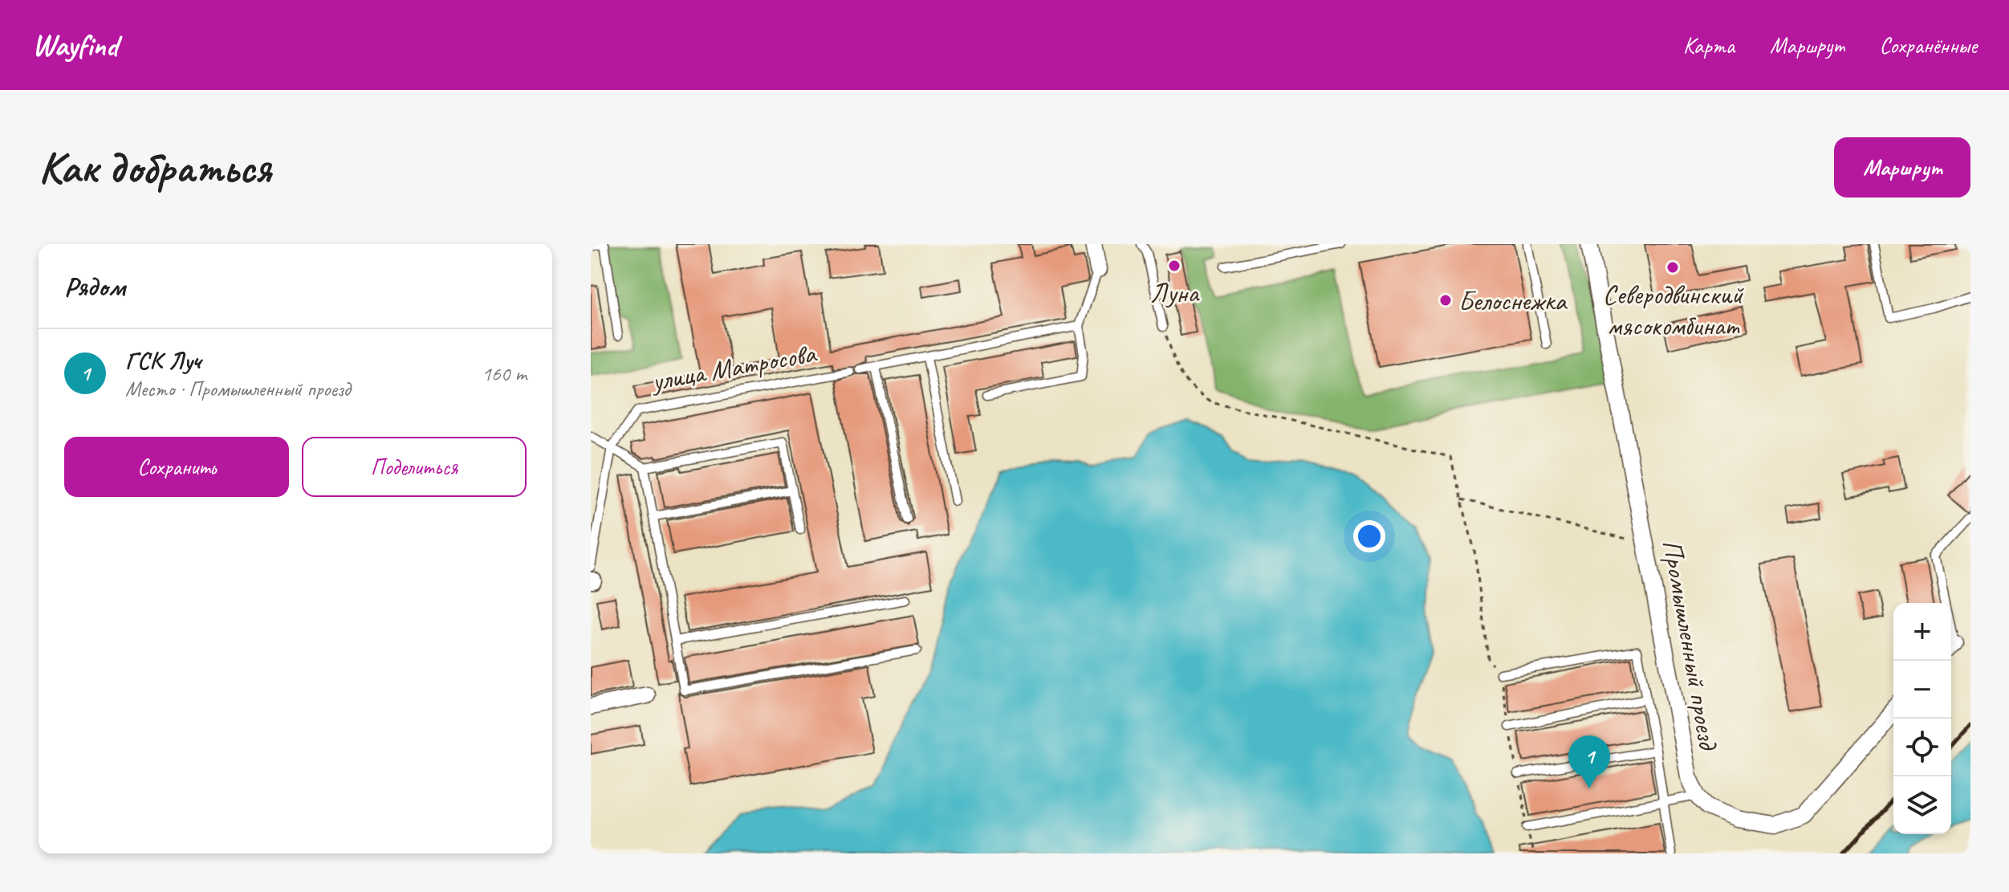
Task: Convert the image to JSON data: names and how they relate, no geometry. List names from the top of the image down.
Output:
{
  "streets": {
    "street": ["Промышленный проезд"],
    "lane": ["улица Матросова"]
  },
  "places": ["Луна", "Северодвинский мясокомбинат", "Белоснежка"],
  "page": {
    "header": "Wayfind",
    "nav": ["Карта", "Маршрут", "Сохранённые"],
    "buttons": [
      "Маршрут",
      ["Сохранить", "Поделиться"]
    ],
    "title": "Как добраться",
    "heading": "Рядом",
    "list": [
      {
        "mark": "1",
        "name": "ГСК Луч",
        "note": "Место · Промышленный проезд",
        "value": "160 m"
      }
    ],
    "map_buttons": ["+", "−"],
    "pins": "1"
  }
}
